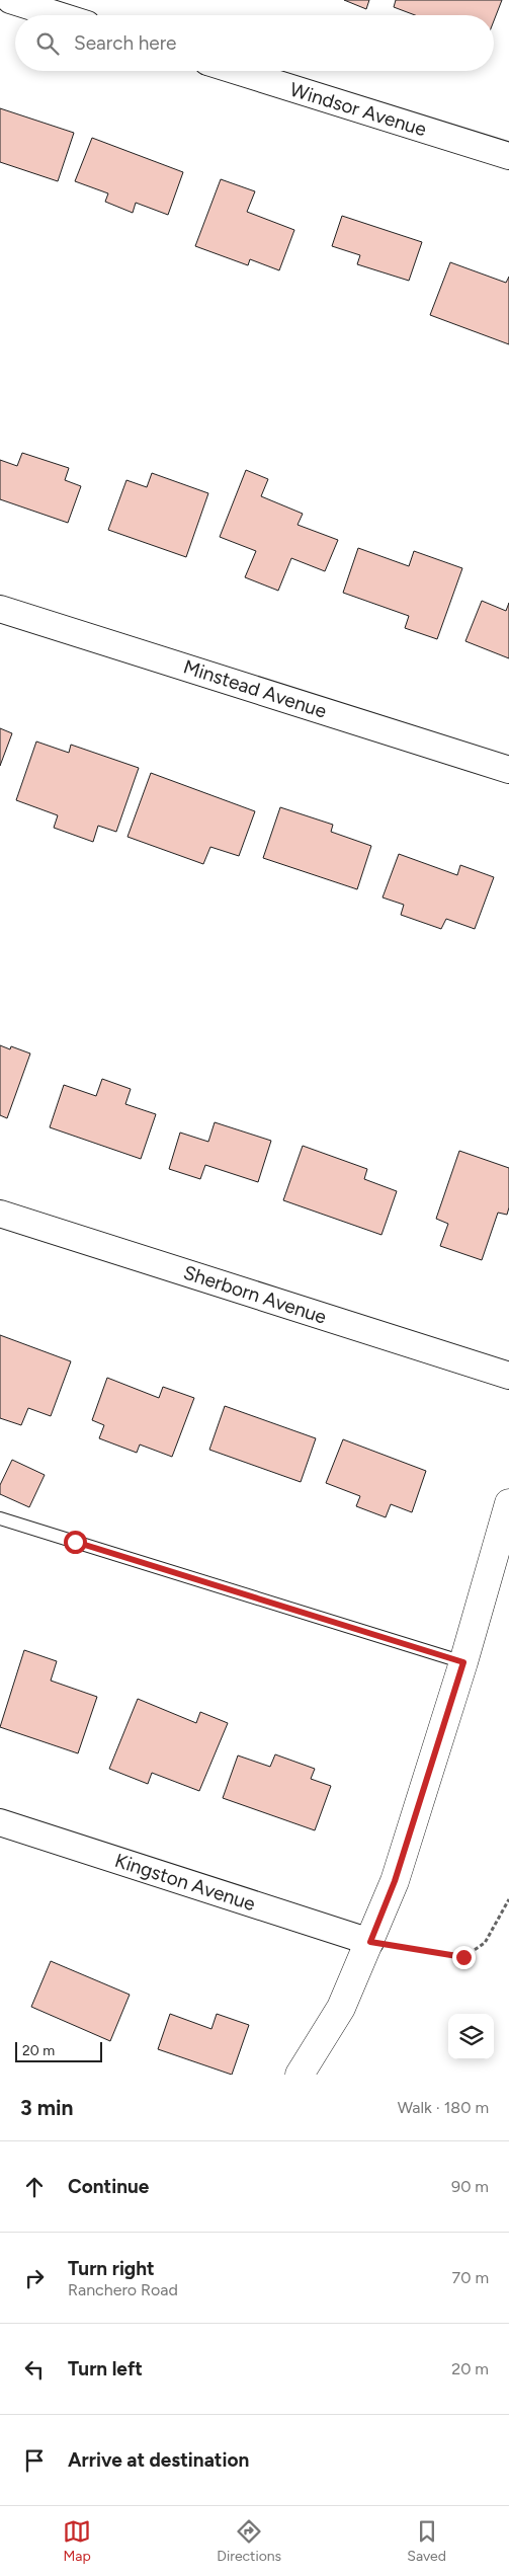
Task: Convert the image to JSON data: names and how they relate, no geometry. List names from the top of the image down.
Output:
{
  "streets": {
    "street": [
      "Windsor Avenue",
      "Minstead Avenue",
      "Sherborn Avenue",
      "Kingston Avenue"
    ]
  },
  "scale_bar": "20 m",
  "page": {
    "search": "Search here",
    "scale": "20 m",
    "heading": ["3 min", "Walk · 180 m"],
    "list": [
      ["Continue", "90 m"],
      ["Turn right", "Ranchero Road", "70 m"],
      ["Turn left", "20 m"],
      "Arrive at destination"
    ],
    "nav": ["Map", "Directions", "Saved"]
  }
}
